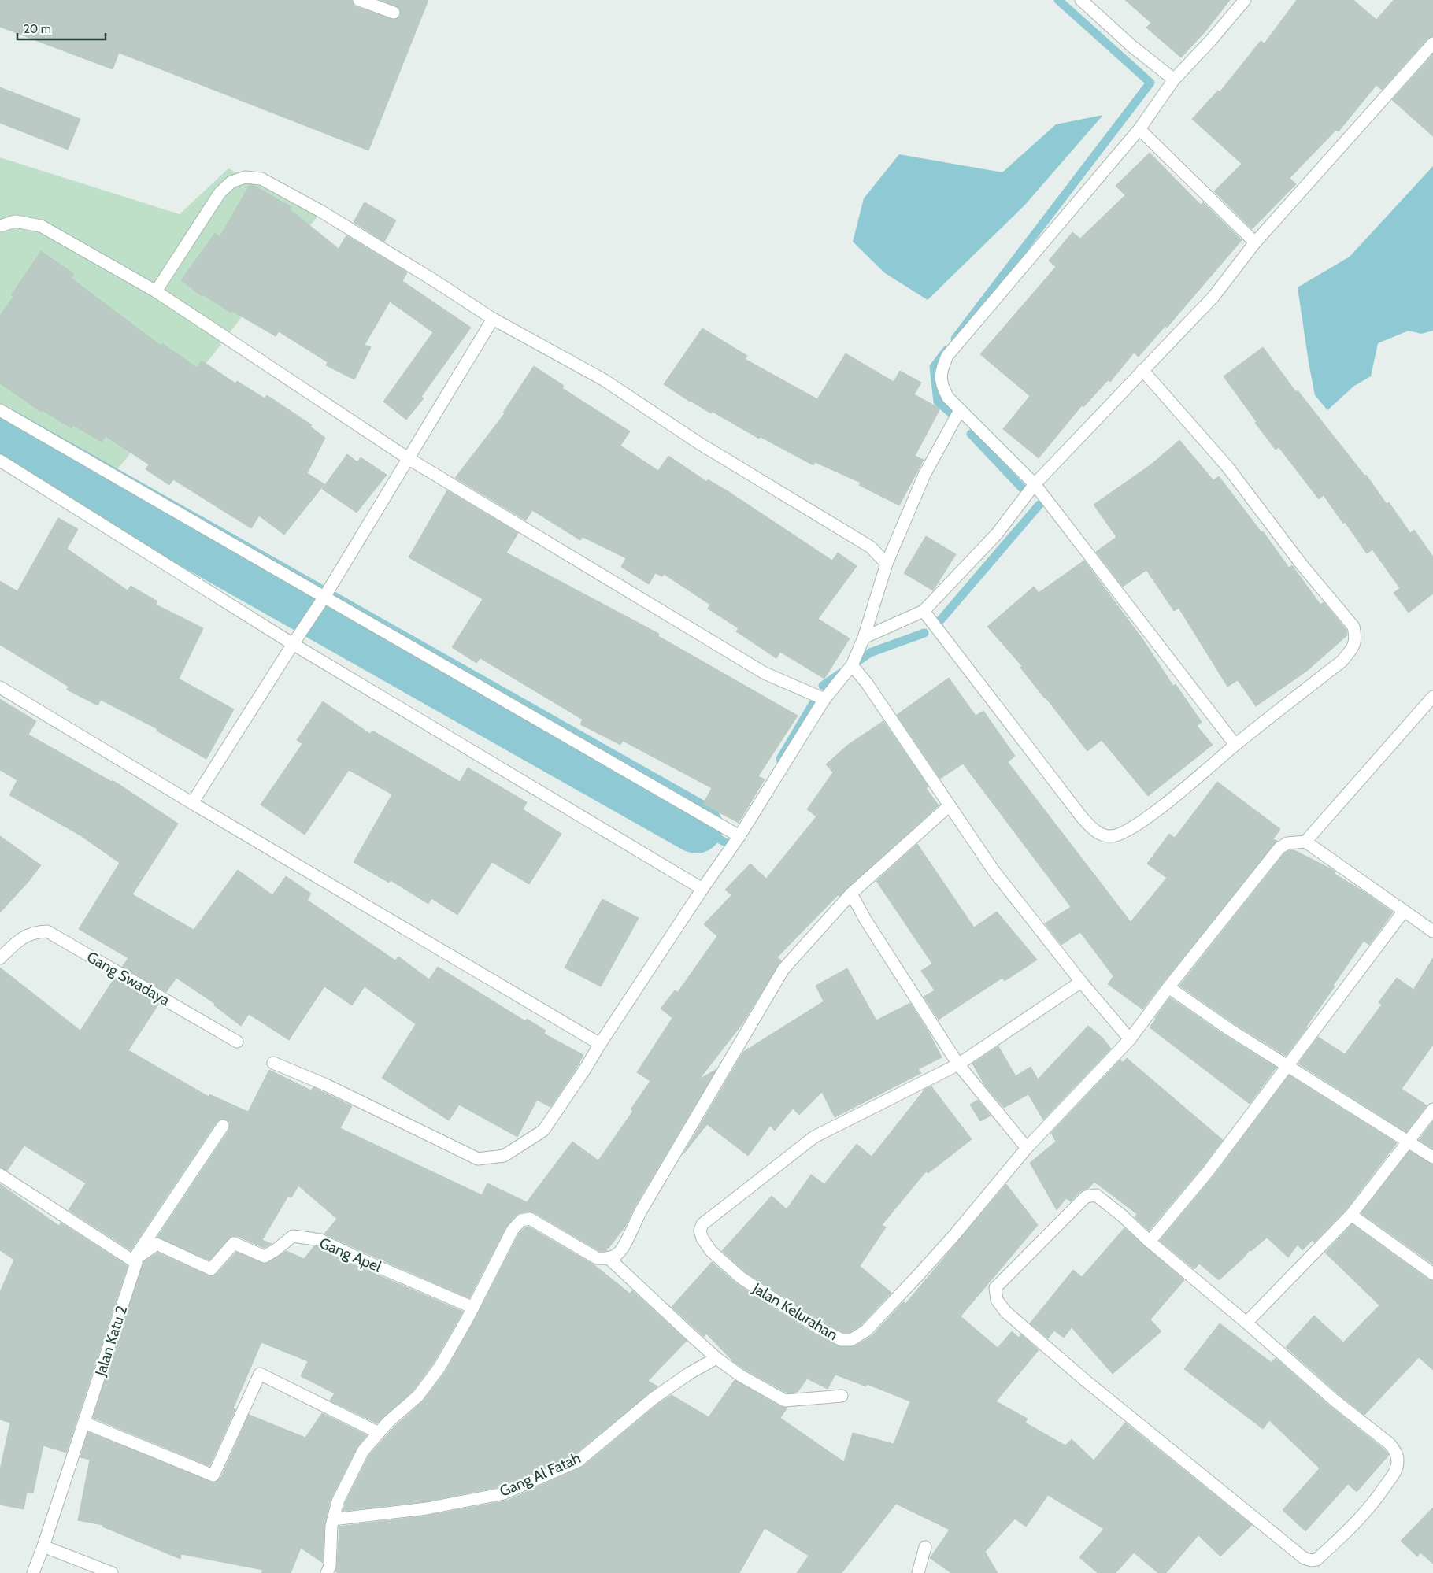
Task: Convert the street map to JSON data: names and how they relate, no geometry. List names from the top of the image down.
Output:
{
  "streets": {
    "street": [
      "Gang Swadaya",
      "Gang Apel",
      "Jalan Kelurahan",
      "Jalan Katu 2",
      "Gang Al Fatah"
    ]
  },
  "crossings": [
    ["Gang Apel", "Jalan Katu 2"]
  ],
  "scale_bar": "20 m"
}
